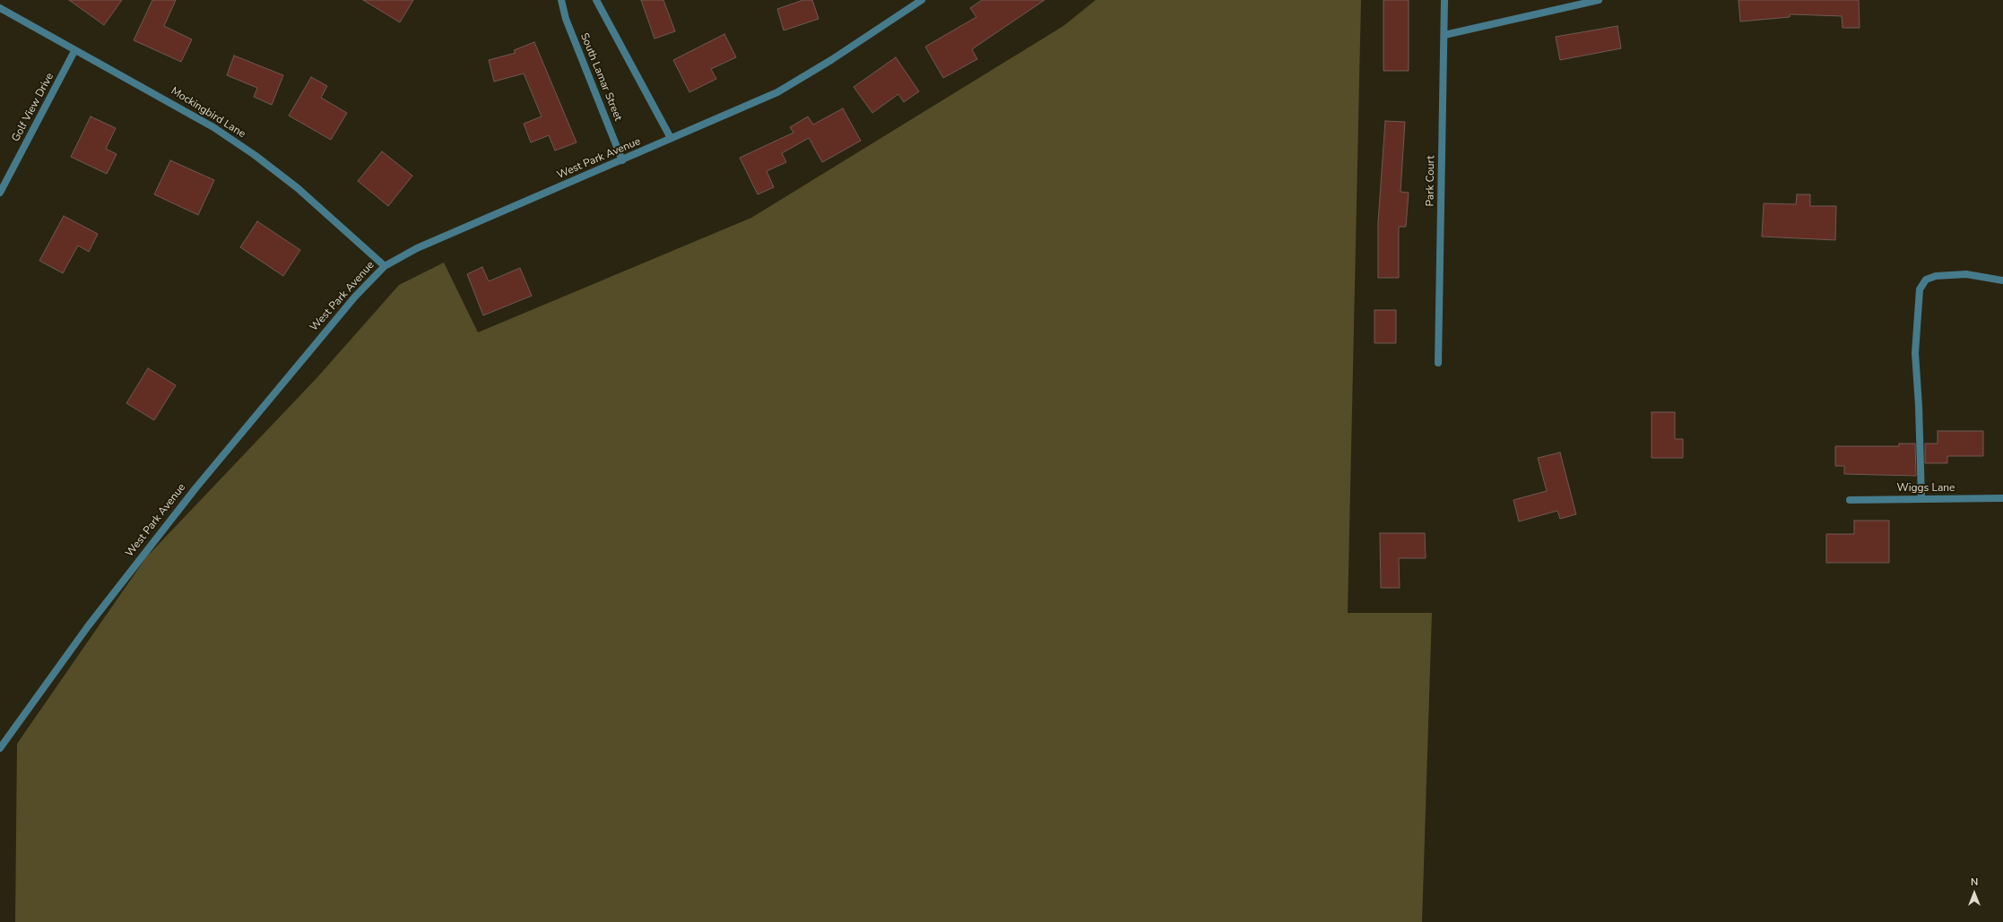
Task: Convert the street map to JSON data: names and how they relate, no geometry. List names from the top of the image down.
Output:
{
  "streets": {
    "street": [
      "South Lamar Street",
      "Golf View Drive",
      "Mockingbird Lane",
      "West Park Avenue",
      "Park Court",
      "Wiggs Lane"
    ]
  },
  "crossings": [
    ["South Lamar Street", "West Park Avenue"],
    ["Golf View Drive", "Mockingbird Lane"],
    ["Mockingbird Lane", "West Park Avenue"]
  ],
  "north": "top"
}
